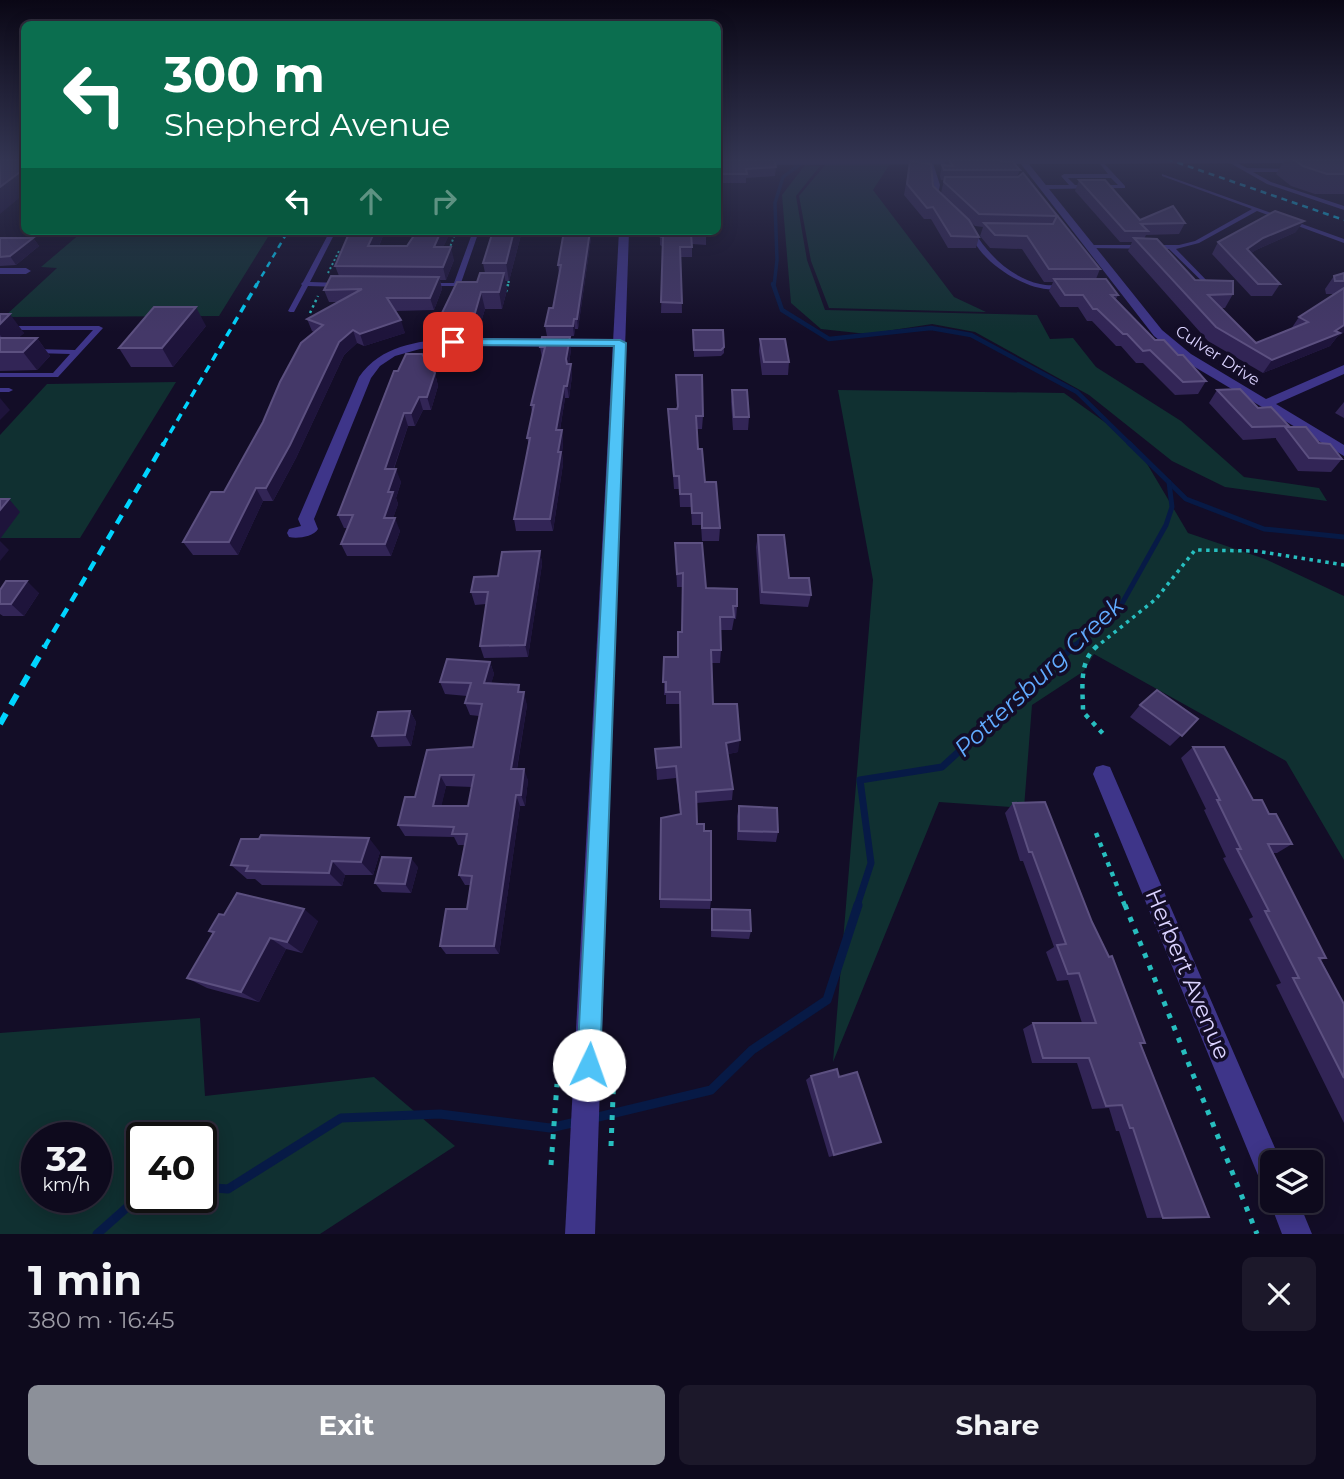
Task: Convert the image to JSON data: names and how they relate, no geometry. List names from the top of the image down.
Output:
{
  "streets": {
    "street": ["Culver Drive", "Herbert Avenue"]
  },
  "water": ["Pottersburg Creek"],
  "page": {
    "turn": ["300 m", "Shepherd Avenue"],
    "speed": "32 km/h",
    "limit": "40",
    "heading": ["1 min", "380 m · 16:45"],
    "buttons": ["Exit", "Share"]
  }
}
